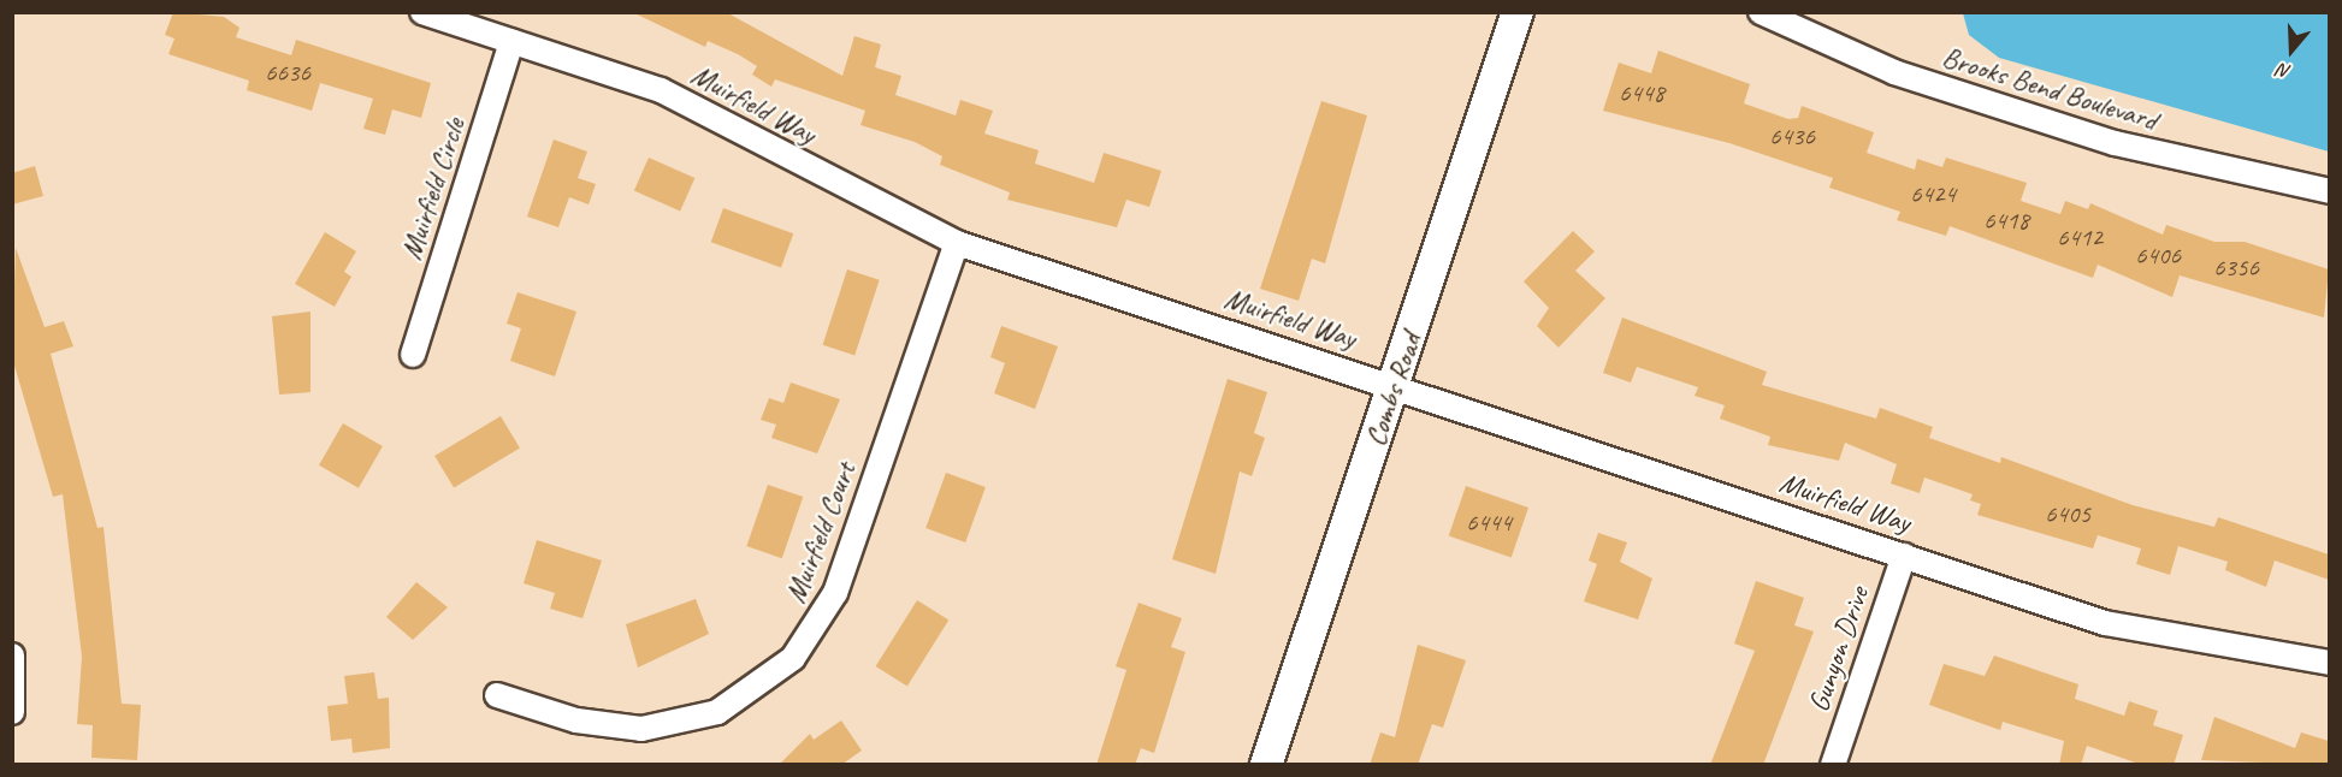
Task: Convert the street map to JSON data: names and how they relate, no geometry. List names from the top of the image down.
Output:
{
  "streets": {
    "street": [
      "Brooks Bend Boulevard",
      "Muirfield Way",
      "Muirfield Circle",
      "Combs Road",
      "Muirfield Court",
      "Gunyon Drive"
    ]
  },
  "crossings": [
    ["Muirfield Way", "Muirfield Circle"],
    ["Muirfield Way", "Combs Road"],
    ["Muirfield Way", "Muirfield Court"],
    ["Muirfield Way", "Gunyon Drive"]
  ],
  "house_numbers": [
    "6636",
    "6448",
    "6436",
    "6424",
    "6418",
    "6412",
    "6406",
    "6356",
    "6405",
    "6444"
  ],
  "north": "bottom"
}
